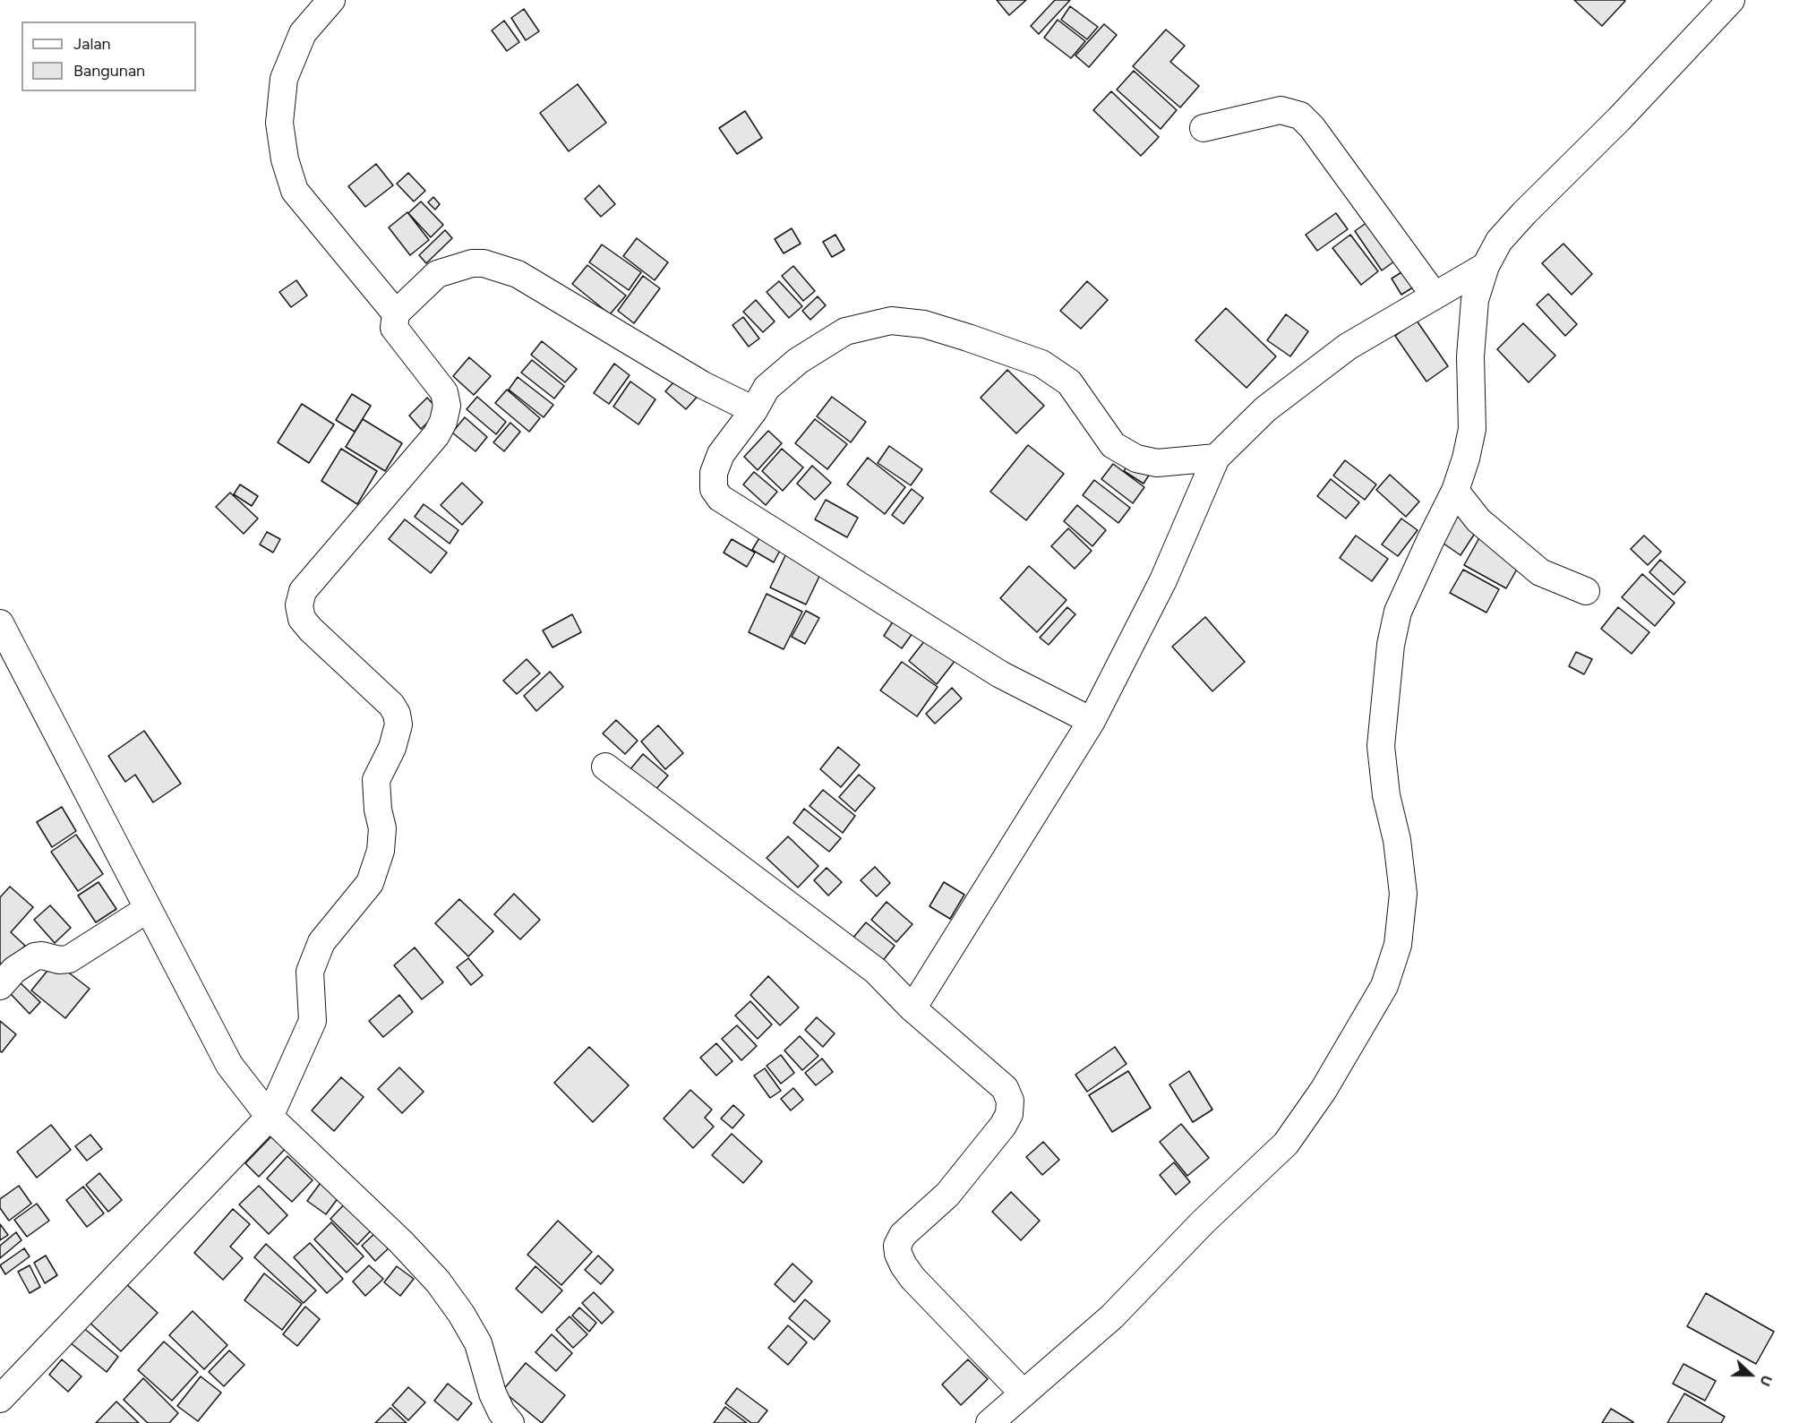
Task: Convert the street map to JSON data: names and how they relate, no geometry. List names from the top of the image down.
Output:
{
  "legend": ["Jalan", "Bangunan"],
  "north": "right"
}
